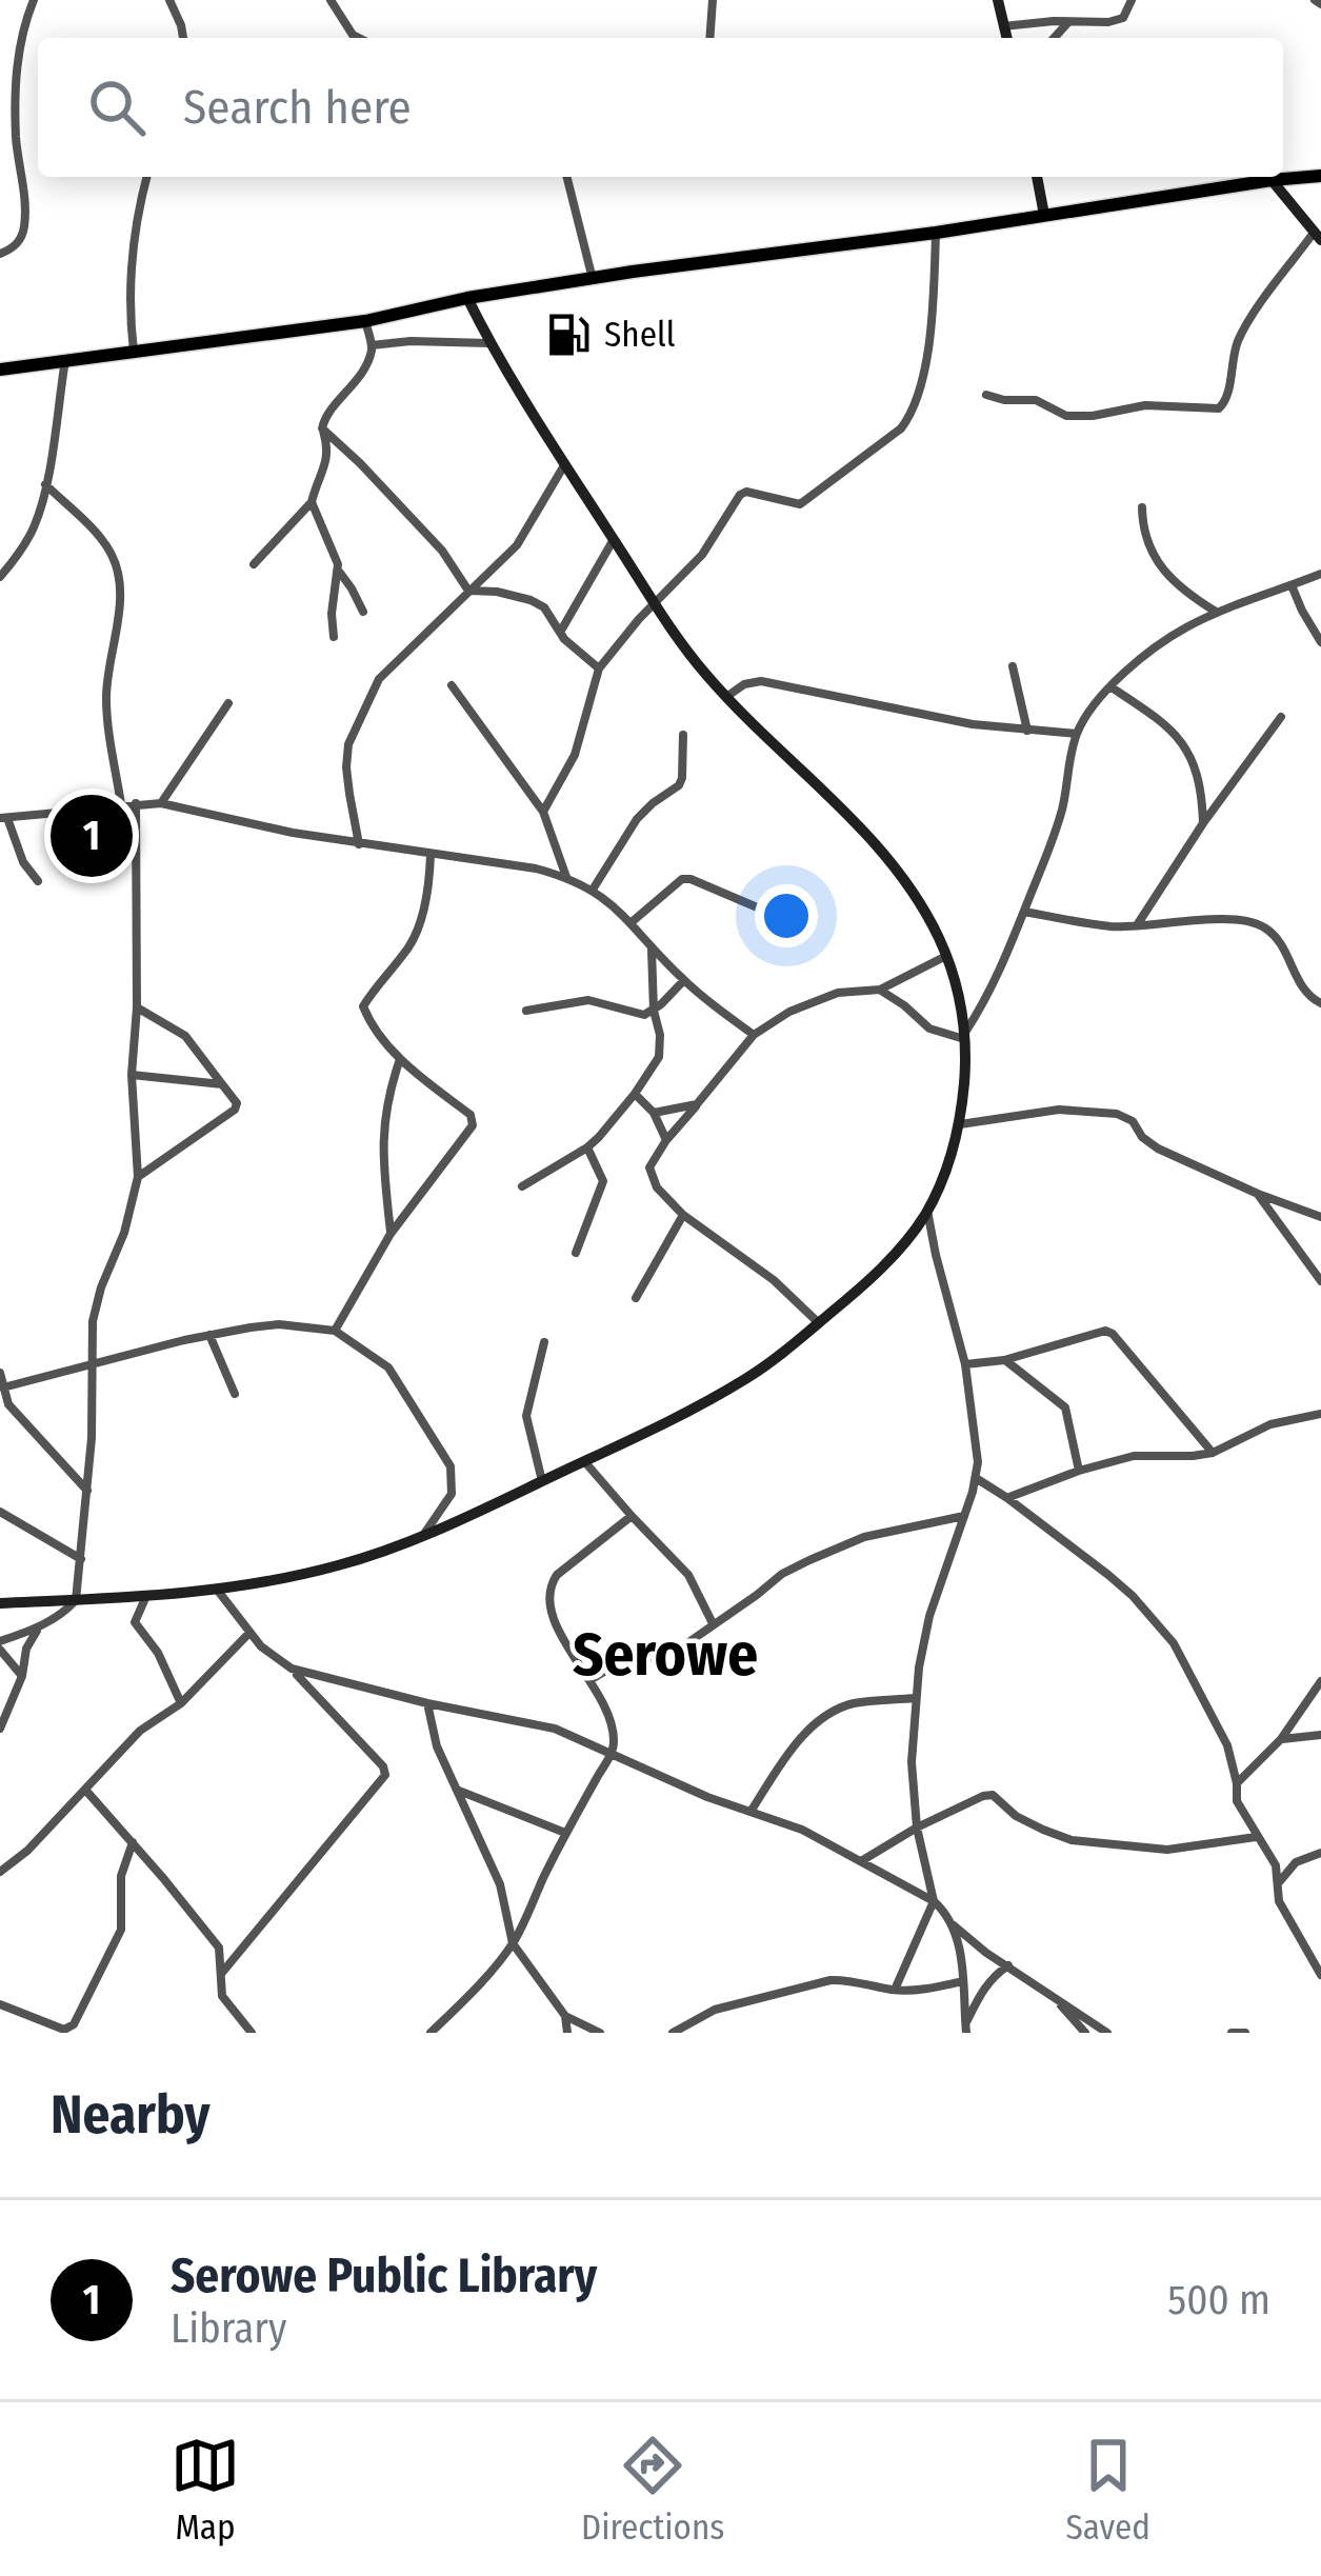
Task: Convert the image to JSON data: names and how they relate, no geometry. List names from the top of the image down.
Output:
{
  "districts": ["Serowe"],
  "places": {
    "fuel station": ["Shell"]
  },
  "page": {
    "search": "Search here",
    "pins": "1",
    "heading": "Nearby",
    "list": [
      {
        "mark": "1",
        "name": "Serowe Public Library",
        "note": "Library",
        "value": "500 m"
      }
    ],
    "nav": ["Map", "Directions", "Saved"]
  }
}
